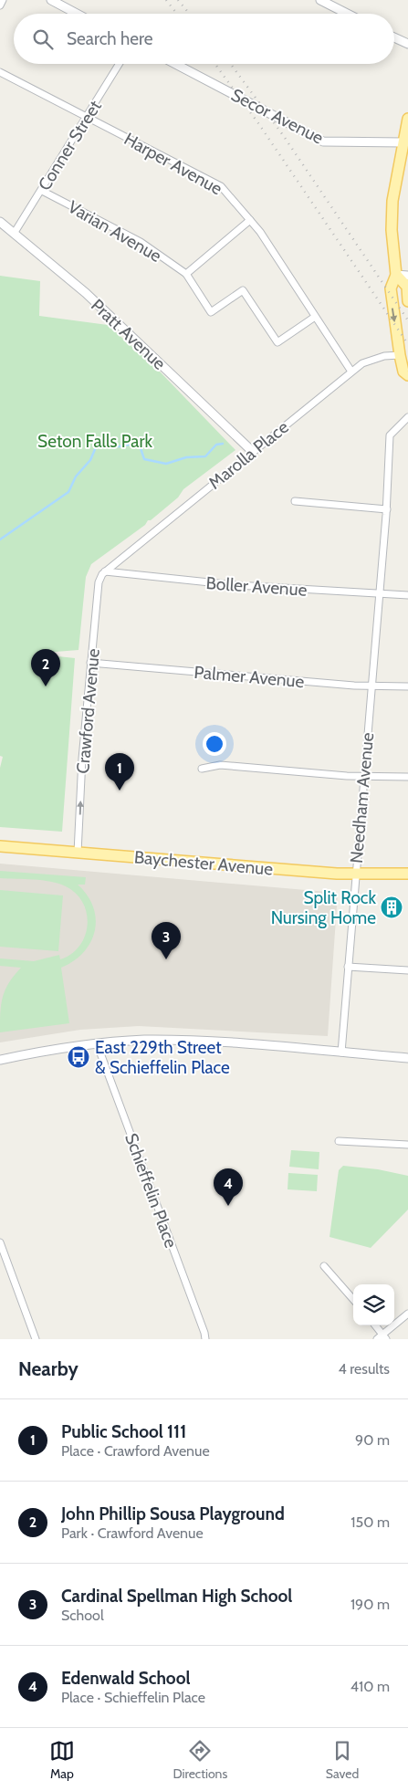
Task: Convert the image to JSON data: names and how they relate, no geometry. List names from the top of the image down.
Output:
{
  "streets": {
    "main road": ["Baychester Avenue"],
    "street": [
      "Secor Avenue",
      "Conner Street",
      "Harper Avenue",
      "Varian Avenue",
      "Pratt Avenue",
      "Marolla Place",
      "Boller Avenue",
      "Palmer Avenue",
      "Crawford Avenue",
      "Needham Avenue",
      "Schieffelin Place"
    ]
  },
  "crossings": [
    ["Conner Street", "Harper Avenue"],
    ["Conner Street", "Varian Avenue"],
    ["Conner Street", "Pratt Avenue"],
    ["Harper Avenue", "Marolla Place"],
    ["Pratt Avenue", "Marolla Place"],
    ["Marolla Place", "Boller Avenue"],
    ["Marolla Place", "Crawford Avenue"],
    ["Boller Avenue", "Crawford Avenue"],
    ["Boller Avenue", "Needham Avenue"],
    ["Palmer Avenue", "Crawford Avenue"],
    ["Palmer Avenue", "Needham Avenue"],
    ["Crawford Avenue", "Baychester Avenue"],
    ["Needham Avenue", "Baychester Avenue"]
  ],
  "one_way": ["Crawford Avenue"],
  "parks": ["Seton Falls Park"],
  "places": {
    "building": ["Split Rock Nursing Home"],
    "bus stop": ["East 229th Street & Schieffelin Place"]
  },
  "page": {
    "search": "Search here",
    "pins": [
      "2",
      "1",
      "3",
      "4"
    ],
    "heading": ["Nearby", "4 results"],
    "list": [
      {
        "mark": "1",
        "name": "Public School 111",
        "note": "Place · Crawford Avenue",
        "value": "90 m"
      },
      {
        "mark": "2",
        "name": "John Phillip Sousa Playground",
        "note": "Park · Crawford Avenue",
        "value": "150 m"
      },
      {
        "mark": "3",
        "name": "Cardinal Spellman High School",
        "note": "School",
        "value": "190 m"
      },
      {
        "mark": "4",
        "name": "Edenwald School",
        "note": "Place · Schieffelin Place",
        "value": "410 m"
      }
    ],
    "nav": ["Map", "Directions", "Saved"]
  }
}
